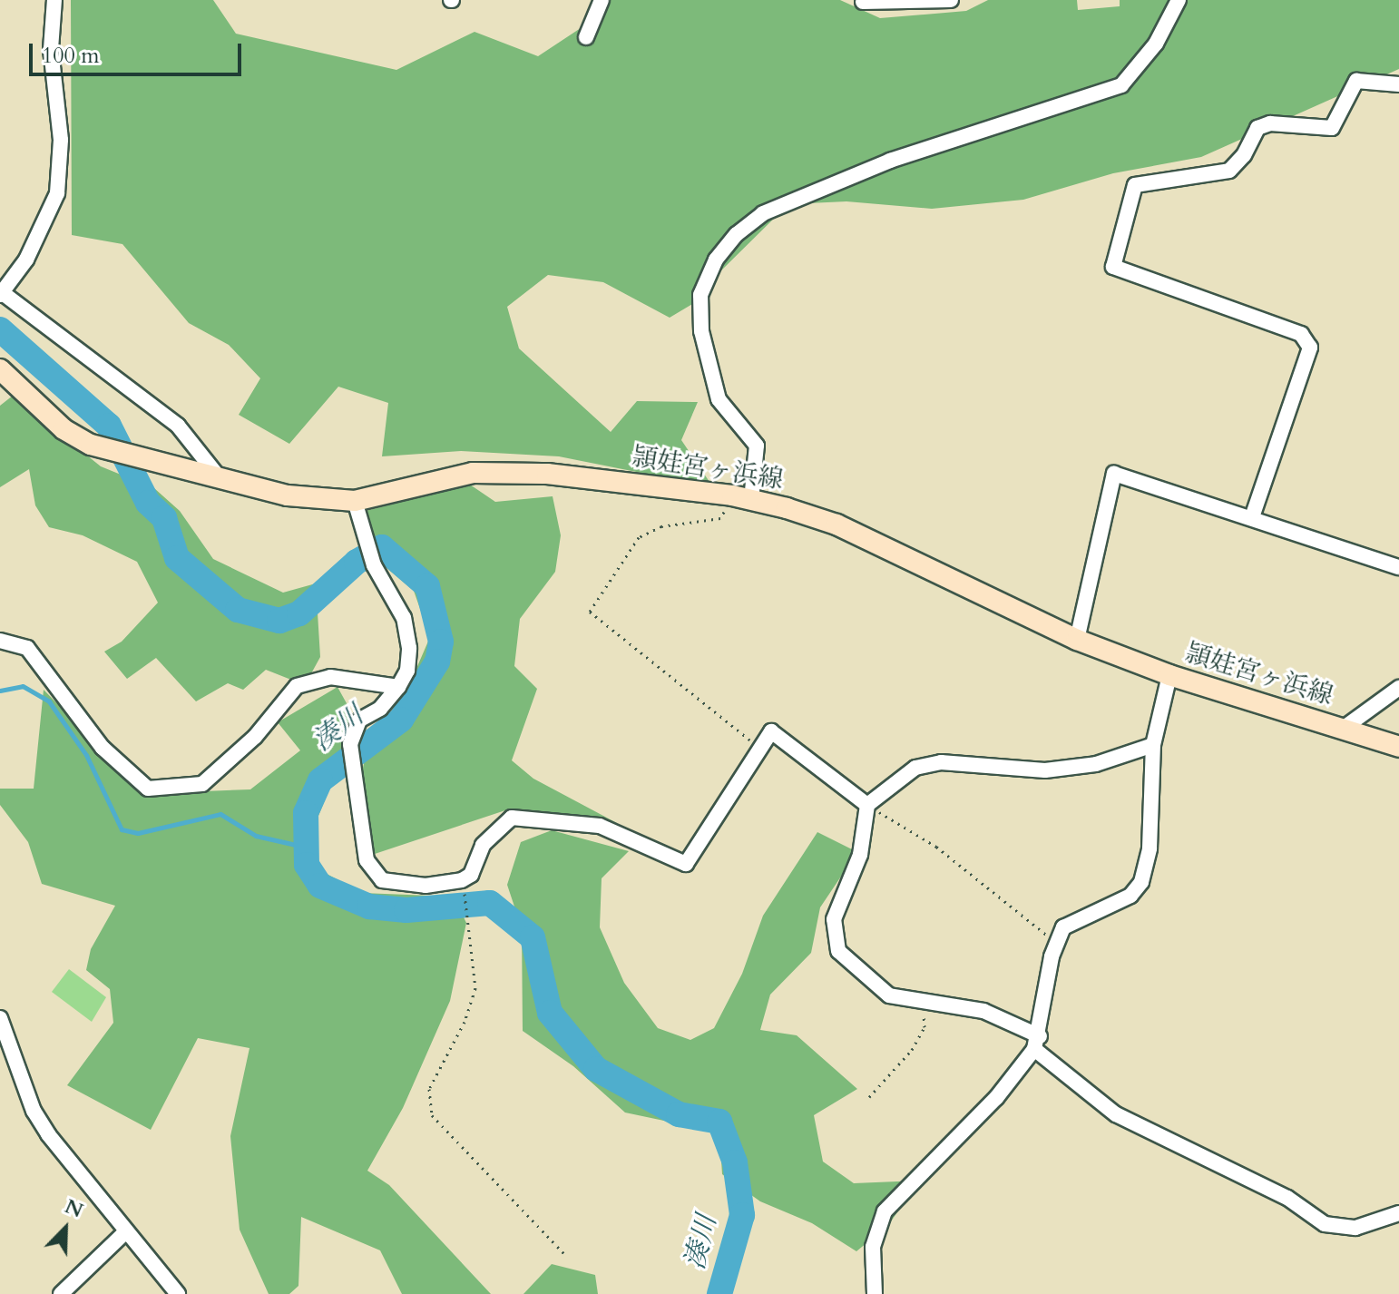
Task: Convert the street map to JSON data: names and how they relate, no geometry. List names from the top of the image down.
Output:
{
  "streets": {
    "main road": ["頴娃宮ヶ浜線"]
  },
  "water": ["湊川"],
  "scale_bar": "100 m",
  "north": "top right"
}
